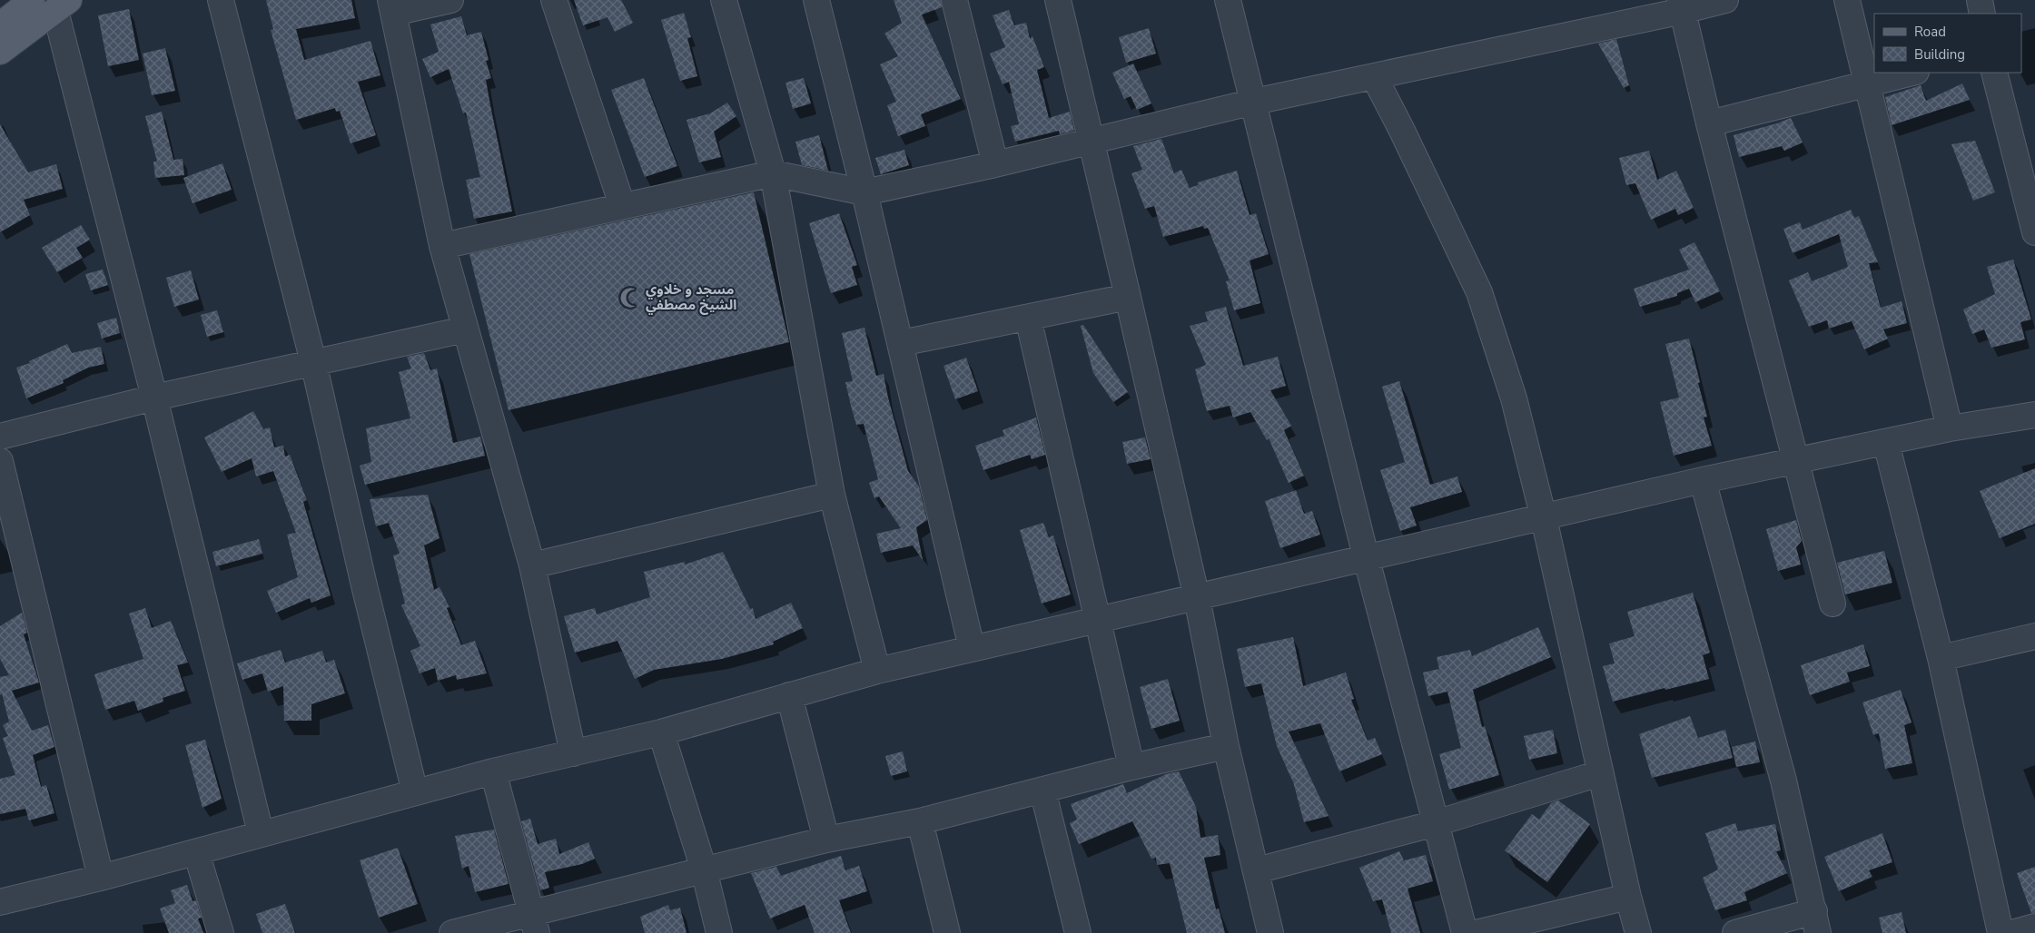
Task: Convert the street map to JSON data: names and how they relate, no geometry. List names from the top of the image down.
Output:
{
  "places": {
    "mosque": ["مسجد و خلاوي الشيخ مصطفي"]
  },
  "legend": ["Road", "Building"]
}
